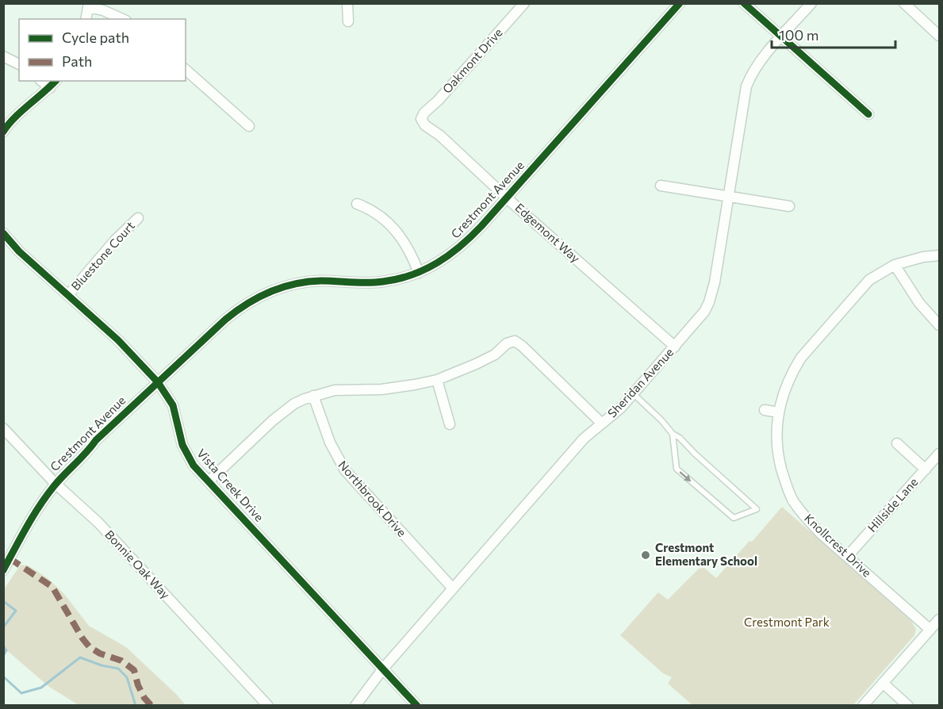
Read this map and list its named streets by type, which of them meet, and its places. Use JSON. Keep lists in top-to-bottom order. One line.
{"streets":{"street":["Oakmont Drive","Crestmont Avenue","Edgemont Way","Bluestone Court","Sheridan Avenue","Vista Creek Drive","Northbrook Drive","Hillside Lane","Knollcrest Drive","Bonnie Oak Way"]},"crossings":[["Oakmont Drive","Edgemont Way"],["Crestmont Avenue","Edgemont Way"],["Crestmont Avenue","Vista Creek Drive"],["Crestmont Avenue","Bonnie Oak Way"],["Edgemont Way","Sheridan Avenue"],["Bluestone Court","Vista Creek Drive"],["Sheridan Avenue","Vista Creek Drive"],["Sheridan Avenue","Northbrook Drive"],["Hillside Lane","Knollcrest Drive"]],"parks":["Crestmont Park"],"places":["Crestmont Elementary School"],"legend":["Cycle path","Path"],"scale_bar":"100 m"}
